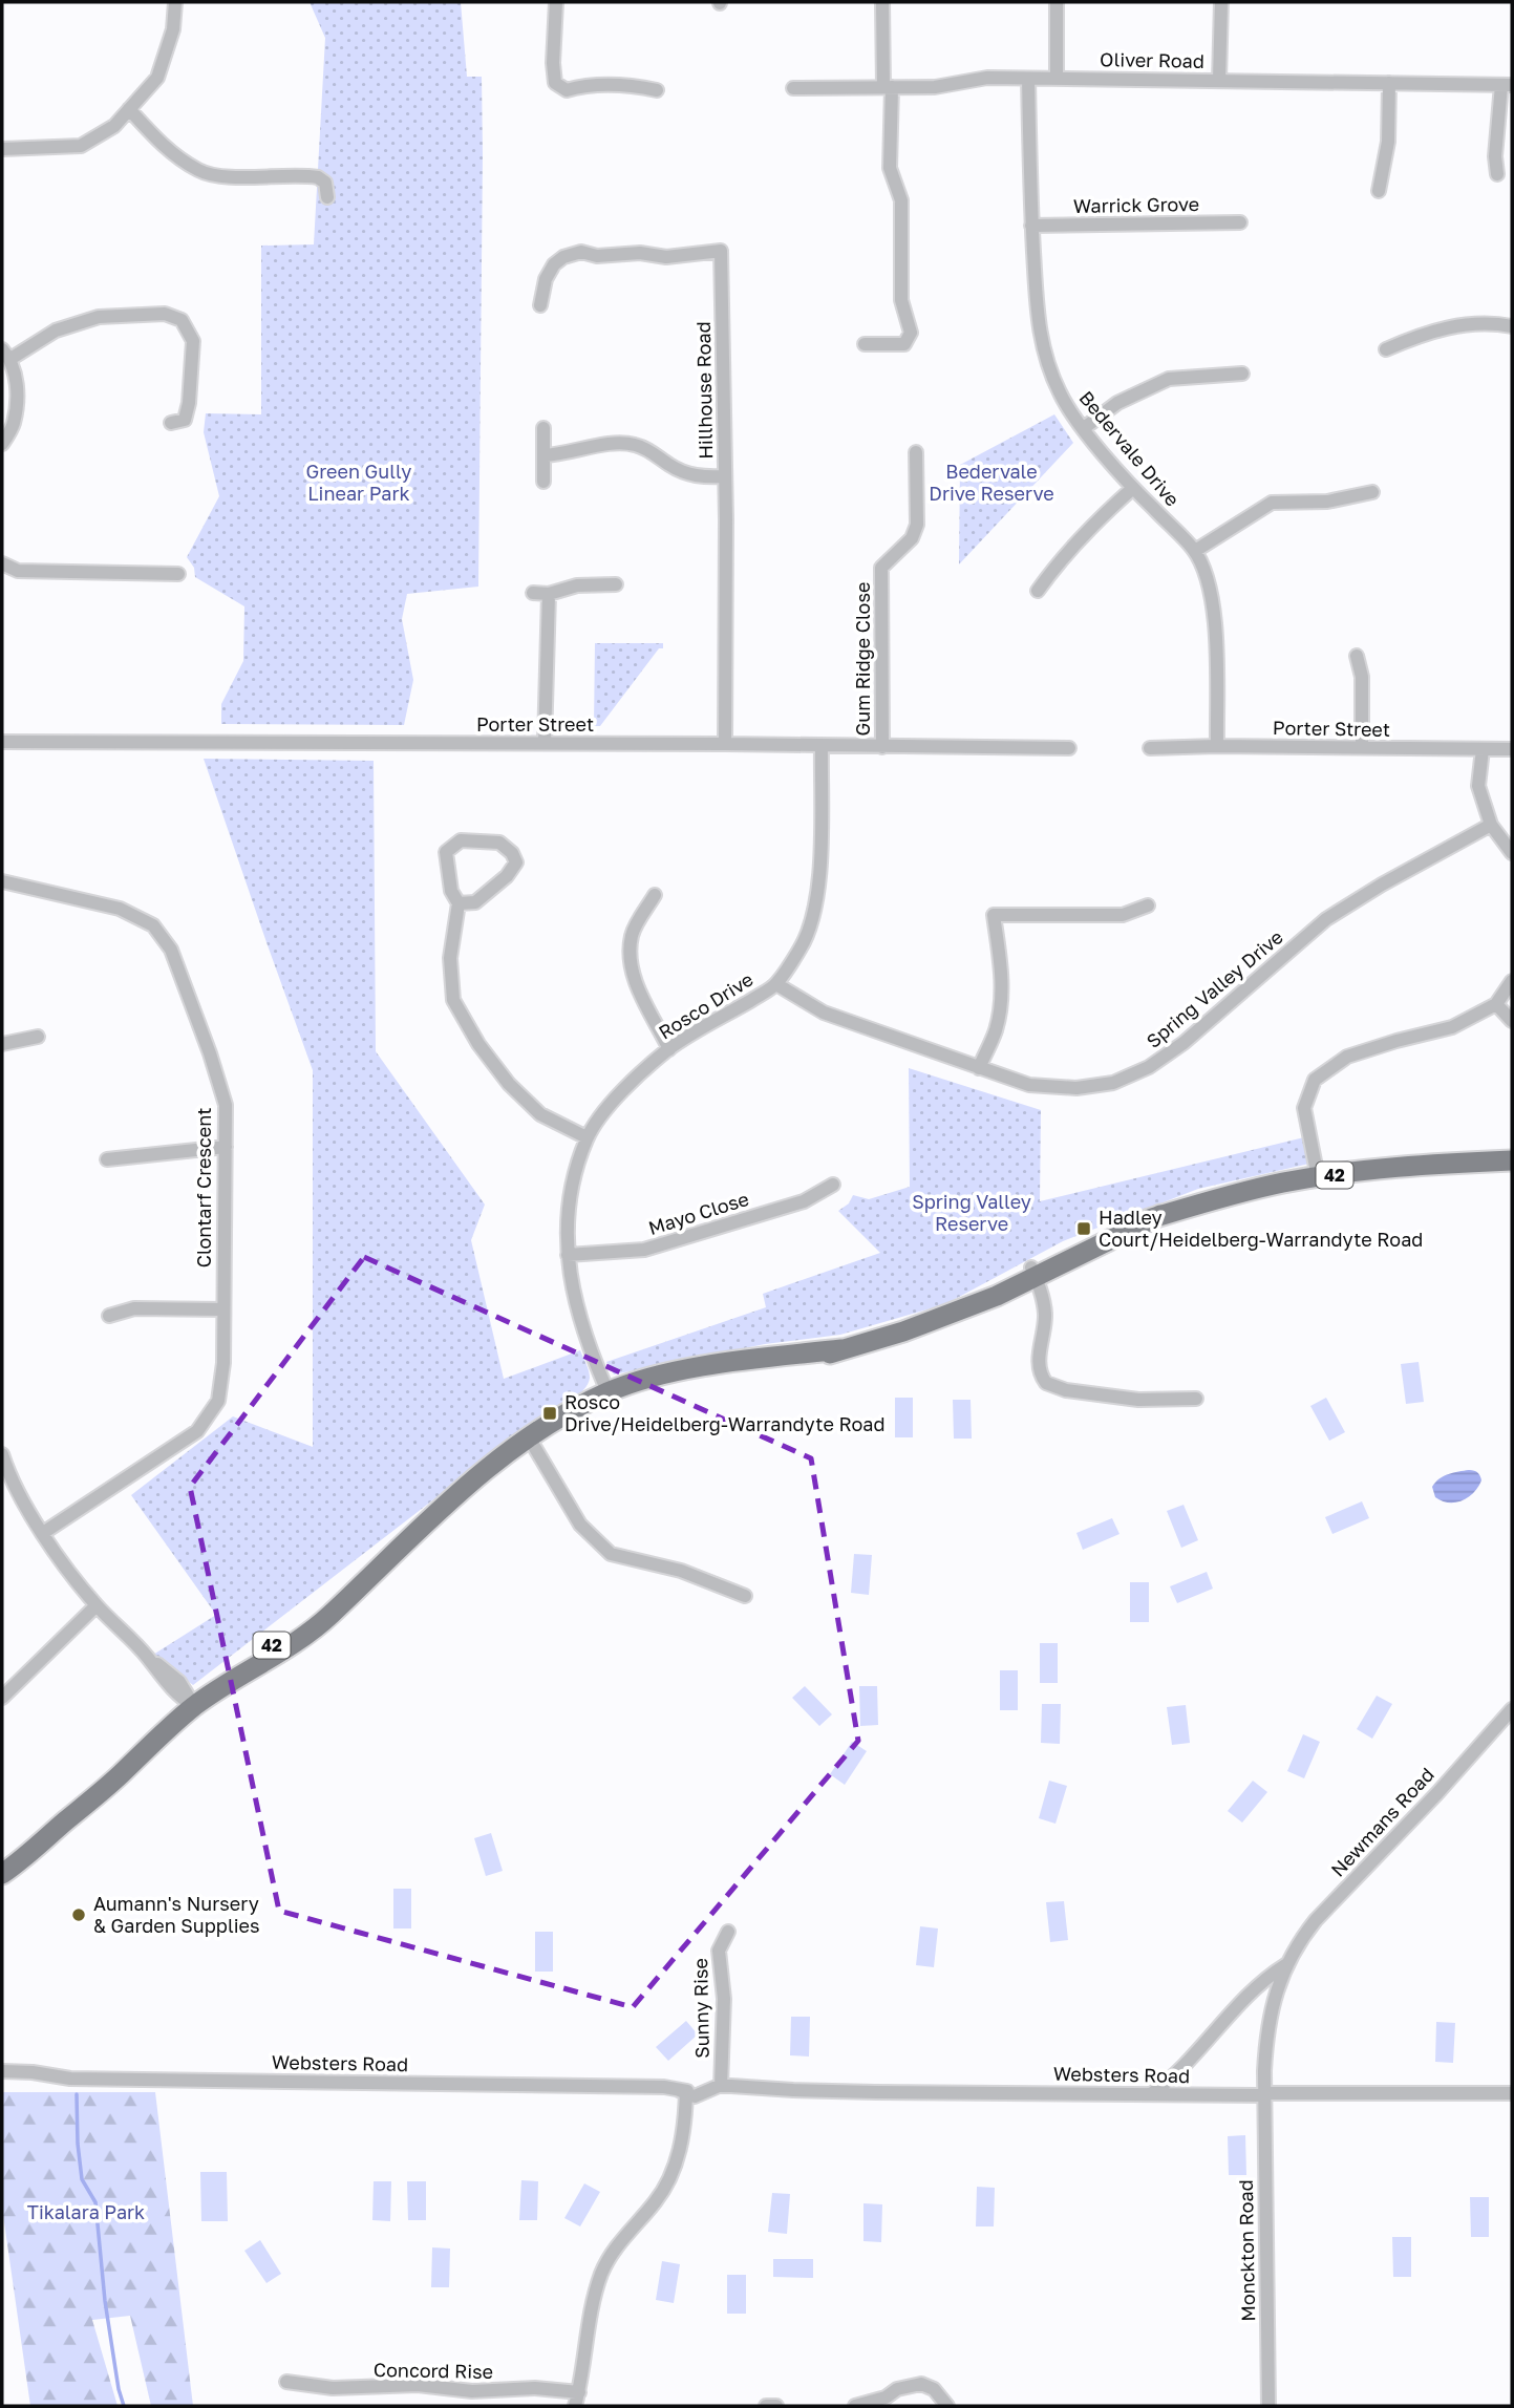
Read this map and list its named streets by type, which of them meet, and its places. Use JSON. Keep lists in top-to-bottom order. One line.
{"streets":{"main road":["42"],"street":["Oliver Road","Warrick Grove","Hillhouse Road","Bedervale Drive","Gum Ridge Close","Porter Street","Spring Valley Drive","Rosco Drive","Clontarf Crescent","Mayo Close","Newmans Road","Sunny Rise","Websters Road","Monckton Road","Concord Rise"]},"crossings":[["Oliver Road","Bedervale Drive"],["Warrick Grove","Bedervale Drive"],["Hillhouse Road","Porter Street"],["Bedervale Drive","Porter Street"],["Gum Ridge Close","Porter Street"],["Porter Street","Rosco Drive"],["Spring Valley Drive","Rosco Drive"],["Rosco Drive","42"],["Rosco Drive","Mayo Close"],["Newmans Road","Websters Road"],["Newmans Road","Monckton Road"],["Sunny Rise","Websters Road"],["Websters Road","Monckton Road"]],"parks":["Green Gully Linear Park","Bedervale Drive Reserve","Spring Valley Reserve","Tikalara Park"],"places":{"transit":["Hadley Court/Heidelberg-Warrandyte Road","Rosco Drive/Heidelberg-Warrandyte Road"],"other":["Aumann's Nursery & Garden Supplies"]}}
